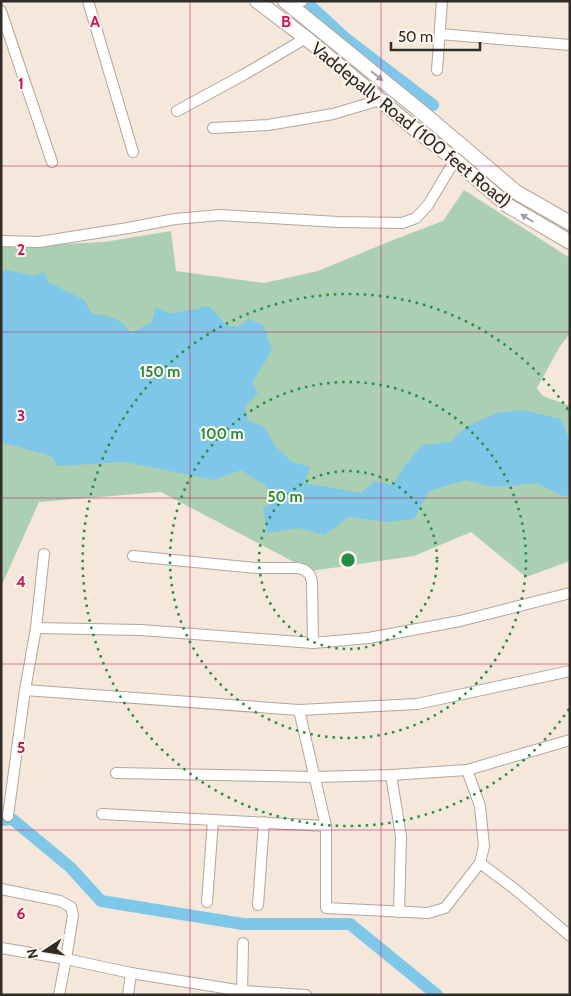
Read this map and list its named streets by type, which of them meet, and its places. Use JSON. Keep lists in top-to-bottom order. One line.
{"streets":{"main road":["Vaddepally Road (100 feet Road)"]},"scale_bar":"50 m","north":"left","grid":{"columns":["A","B"],"rows":["1","2","3","4","5","6"]},"rings":["150 m","100 m","50 m"]}
